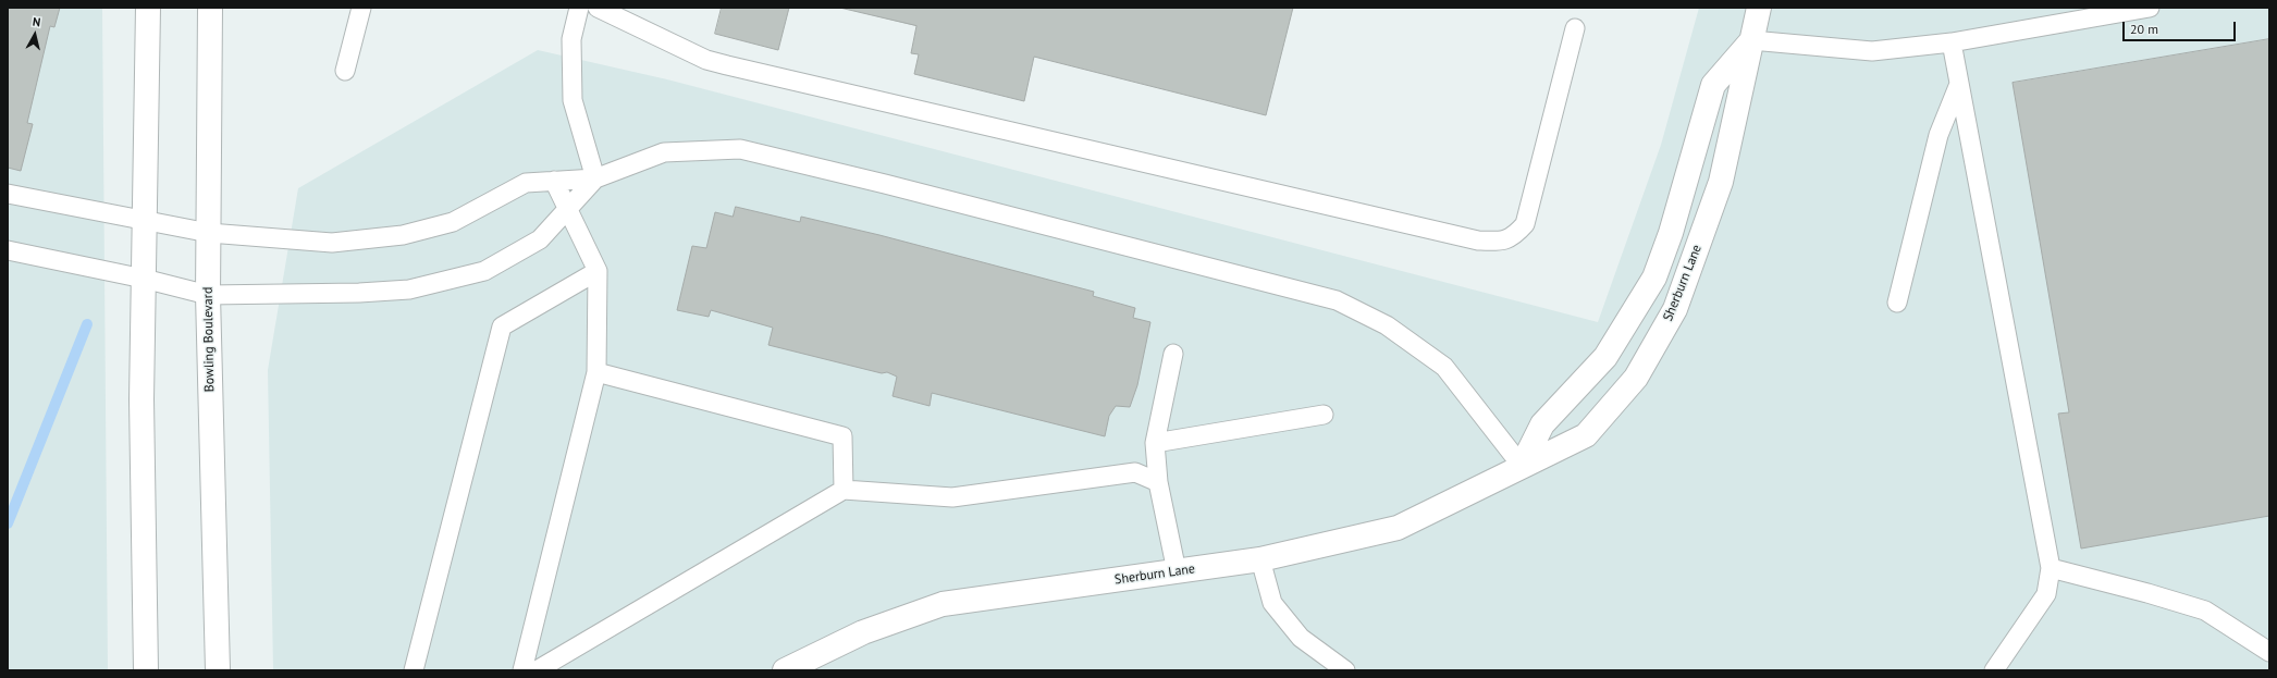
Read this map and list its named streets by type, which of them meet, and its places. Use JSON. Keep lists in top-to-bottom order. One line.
{"streets":{"street":["Sherburn Lane","Bowling Boulevard"]},"scale_bar":"20 m","north":"top"}
